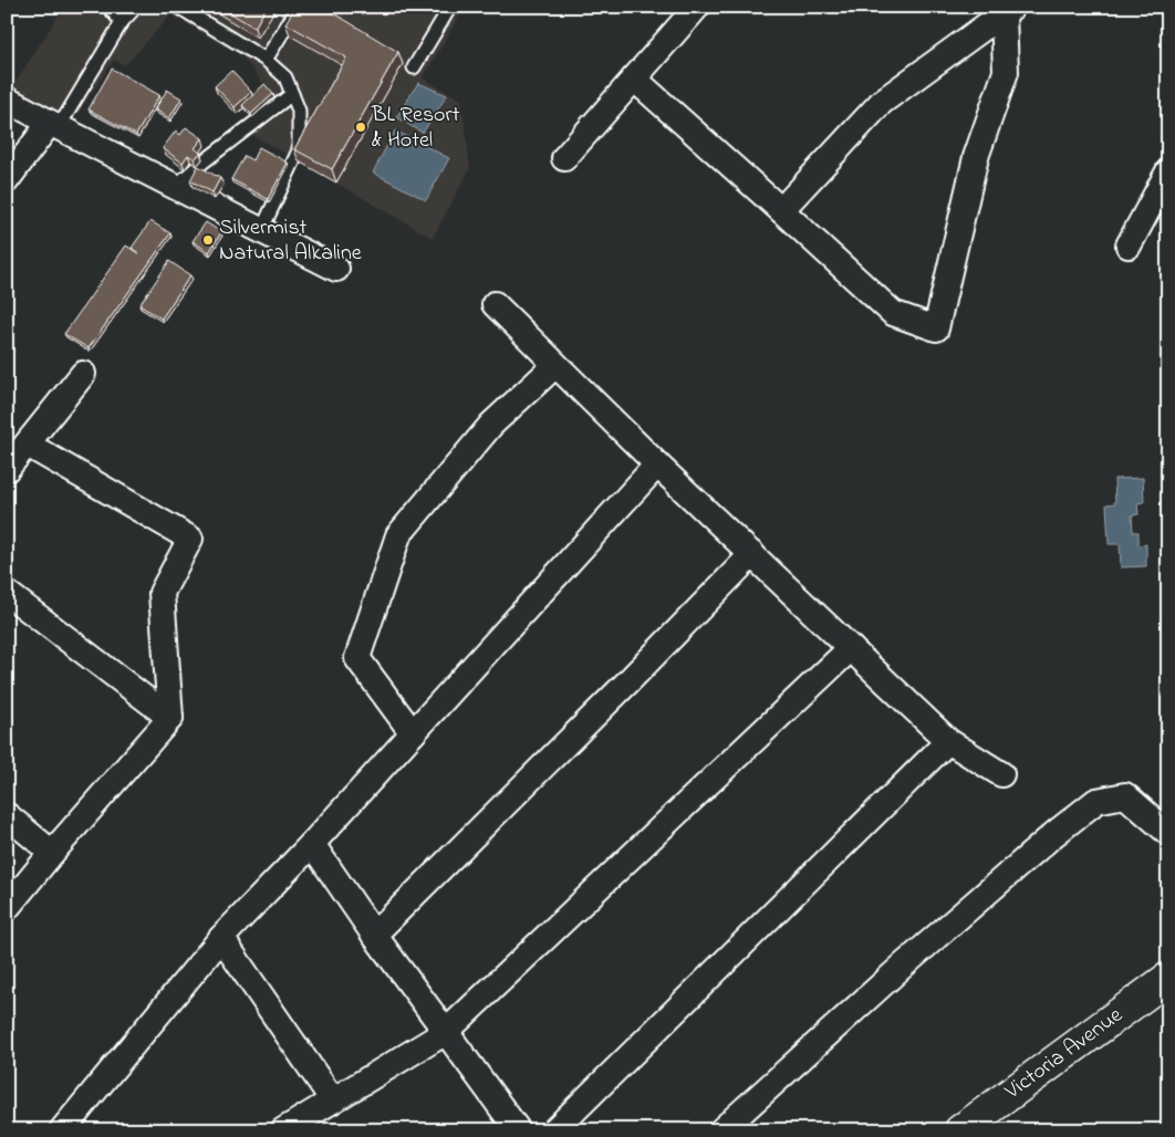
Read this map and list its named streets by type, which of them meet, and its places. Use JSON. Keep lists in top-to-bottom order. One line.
{"streets":{"street":["Victoria Avenue"]},"places":["BL Resort & Hotel","Silvermist Natural Alkaline"]}
